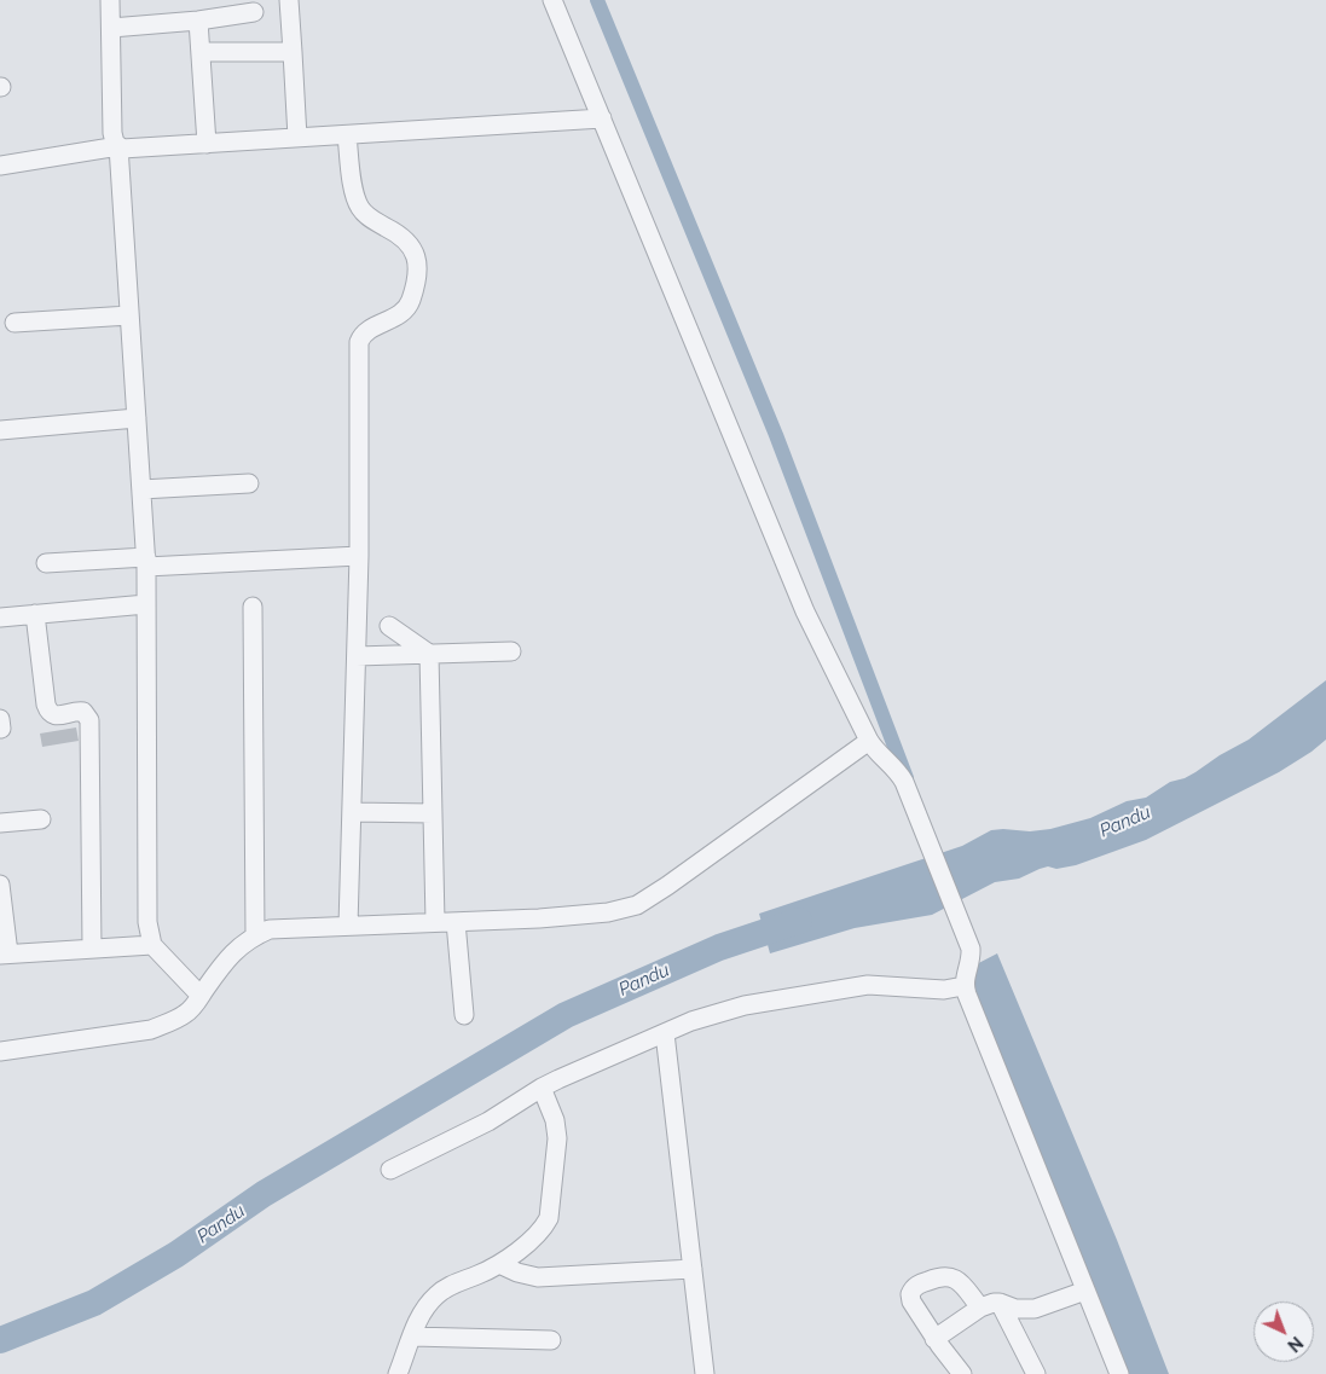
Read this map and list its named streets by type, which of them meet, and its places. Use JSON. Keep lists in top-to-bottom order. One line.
{"water":["Pandu"],"north":"bottom right"}
